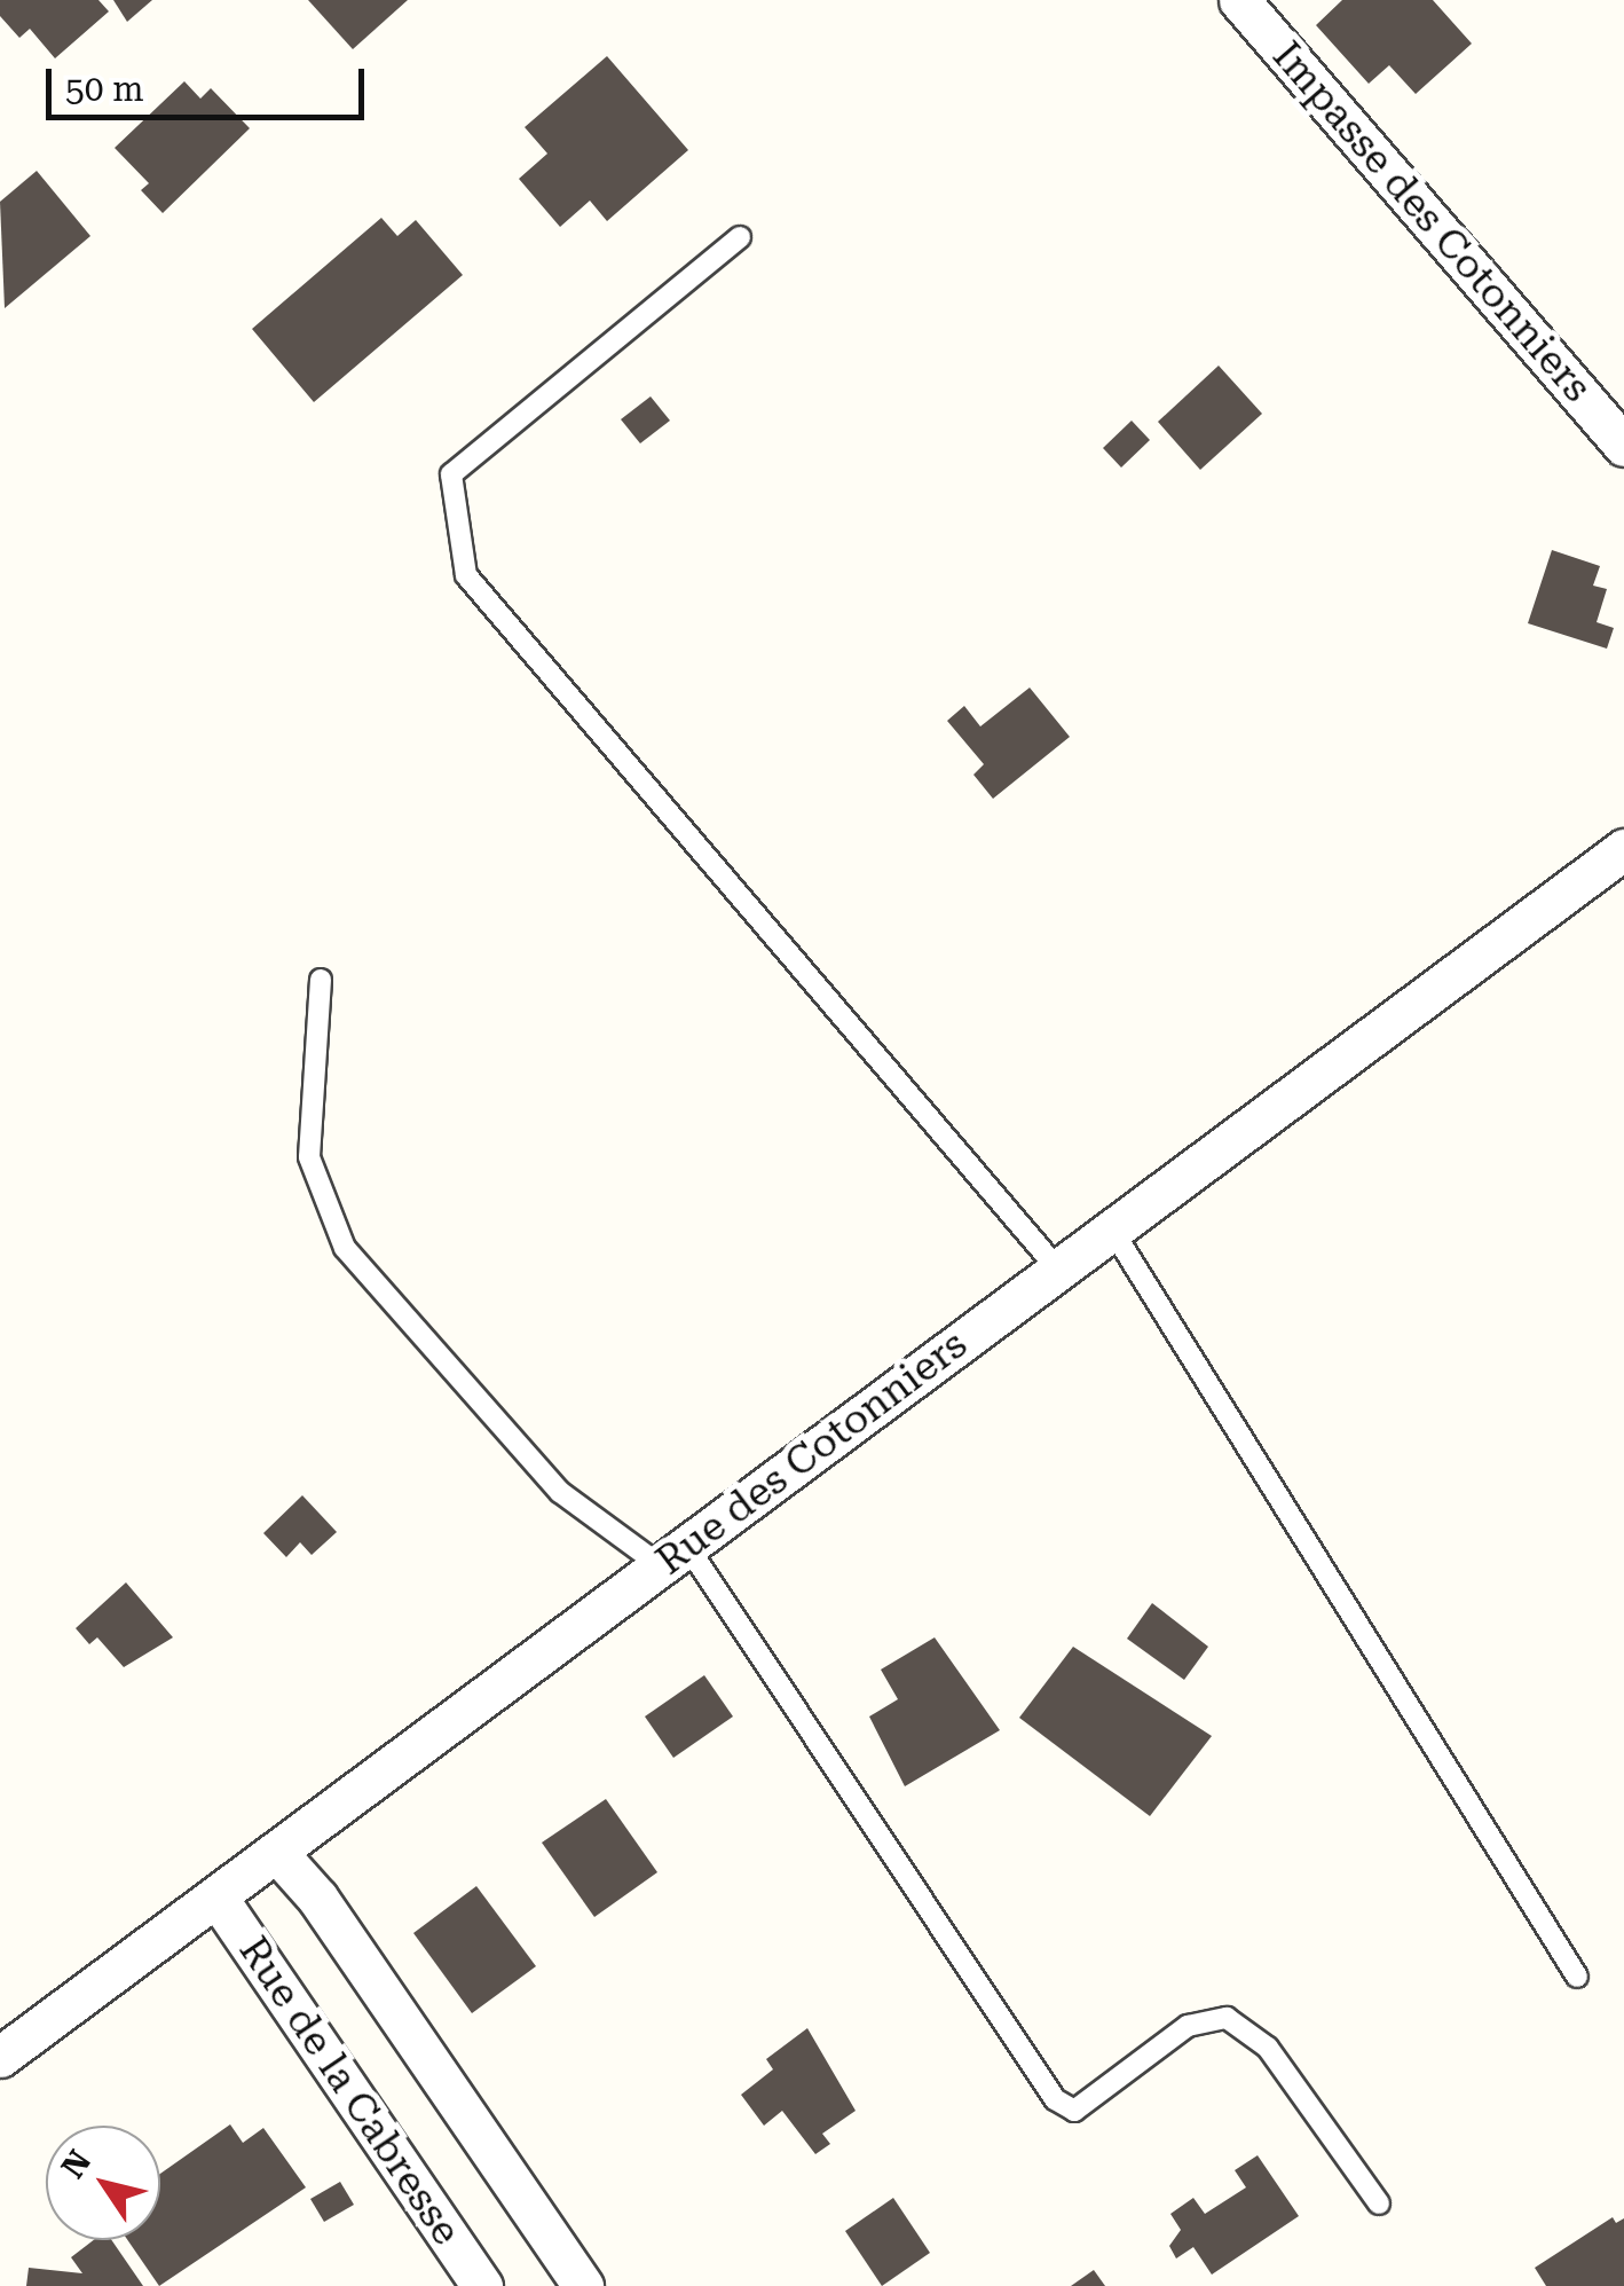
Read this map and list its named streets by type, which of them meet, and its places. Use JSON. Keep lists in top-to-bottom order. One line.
{"streets":{"street":["Impasse des Cotonniers","Rue des Cotonniers","Rue de la Cabresse"]},"crossings":[["Rue des Cotonniers","Rue de la Cabresse"]],"scale_bar":"50 m","north":"top left"}
